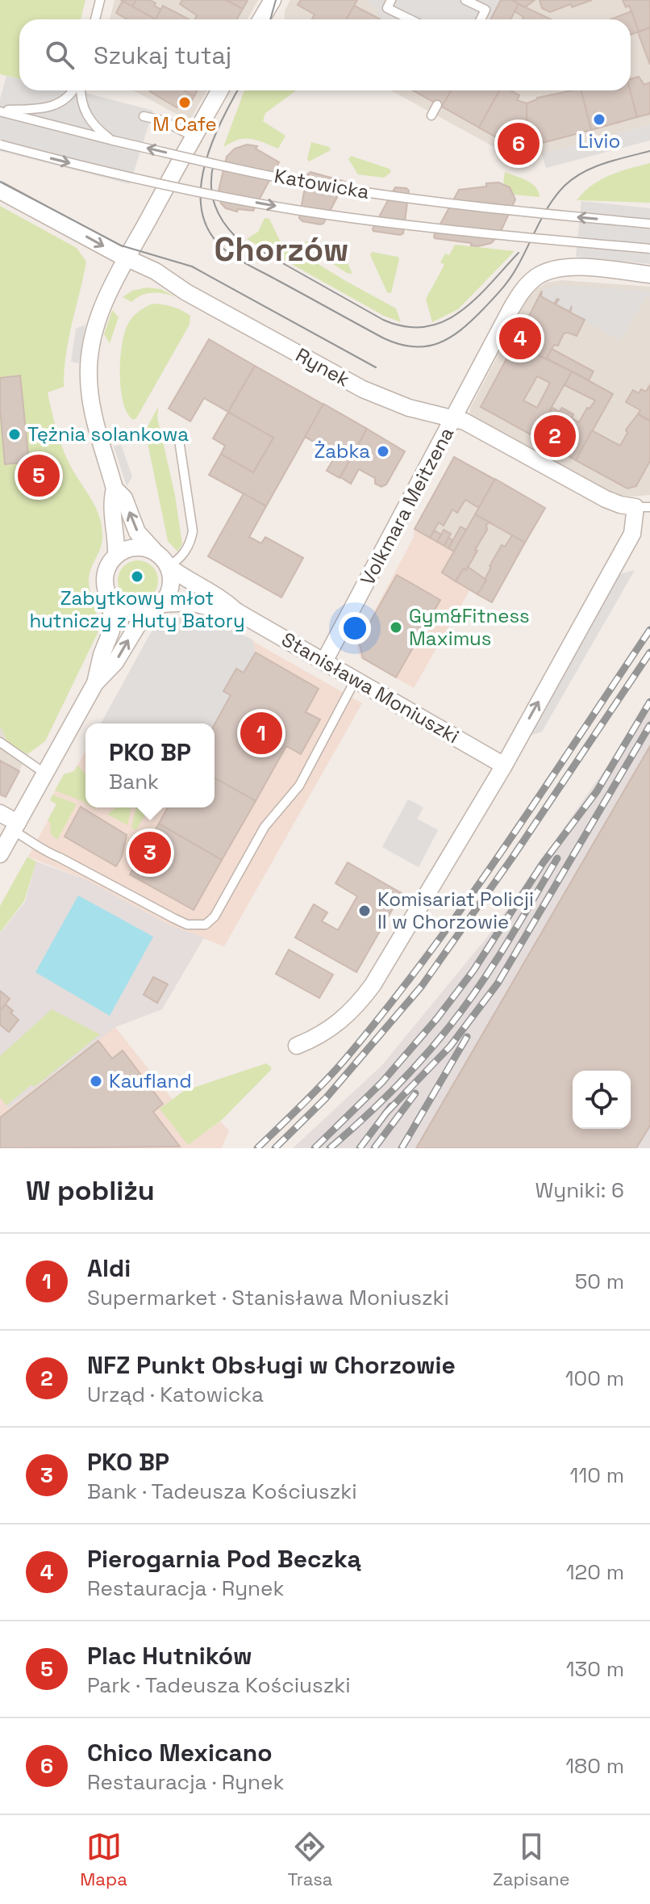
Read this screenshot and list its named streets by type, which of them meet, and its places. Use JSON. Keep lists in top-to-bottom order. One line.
{"streets":{"street":["Rynek","Volkmara Meitzena","Stanisława Moniuszki"],"lane":["Katowicka"]},"crossings":[["Rynek","Volkmara Meitzena"],["Volkmara Meitzena","Stanisława Moniuszki"]],"districts":["Chorzów"],"places":["M Cafe","Livio","Tężnia solankowa","Żabka","Zabytkowy młot hutniczy z Huty Batory","Gym&Fitness Maximus","Komisariat Policji II w Chorzowie","Kaufland"],"page":{"search":"Szukaj tutaj","pins":["6","4","2","5","1","3"],"popup":["PKO BP","Bank"],"heading":["W pobliżu","Wyniki: 6"],"list":[{"mark":"1","name":"Aldi","note":"Supermarket · Stanisława Moniuszki","value":"50 m"},{"mark":"2","name":"NFZ Punkt Obsługi w Chorzowie","note":"Urząd · Katowicka","value":"100 m"},{"mark":"3","name":"PKO BP","note":"Bank · Tadeusza Kościuszki","value":"110 m"},{"mark":"4","name":"Pierogarnia Pod Beczką","note":"Restauracja · Rynek","value":"120 m"},{"mark":"5","name":"Plac Hutników","note":"Park · Tadeusza Kościuszki","value":"130 m"},{"mark":"6","name":"Chico Mexicano","note":"Restauracja · Rynek","value":"180 m"}],"nav":["Mapa","Trasa","Zapisane"]}}
